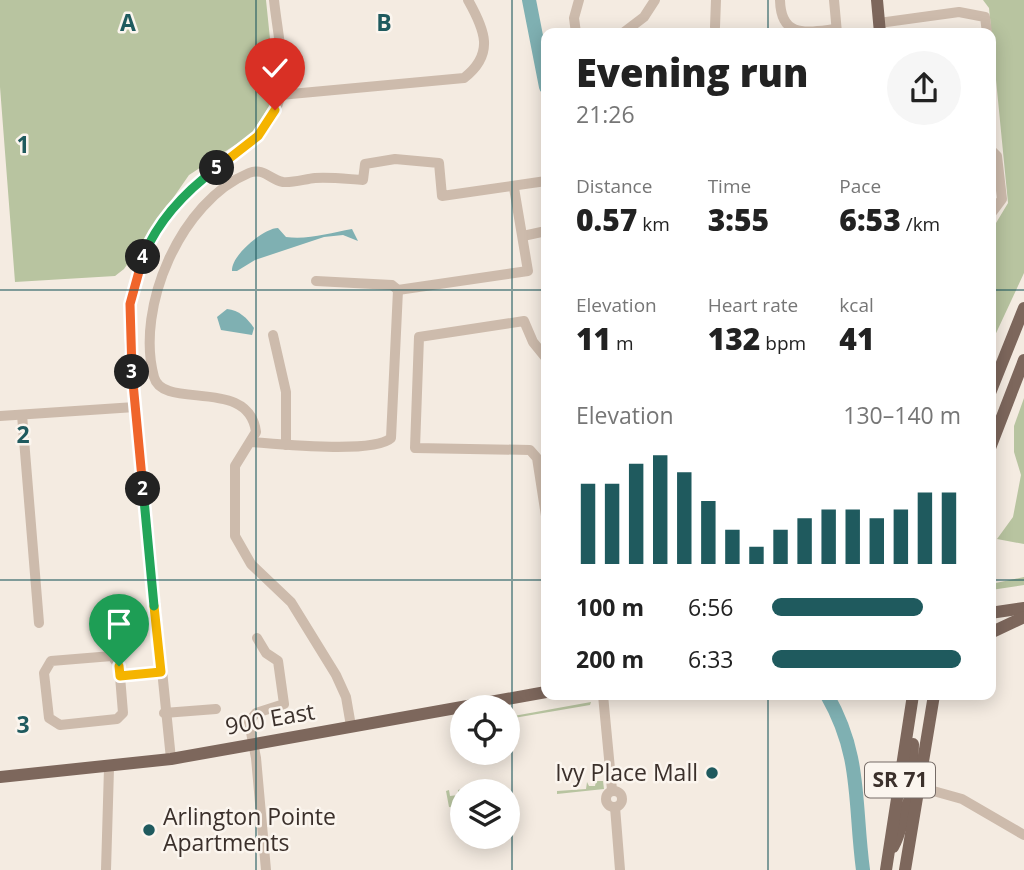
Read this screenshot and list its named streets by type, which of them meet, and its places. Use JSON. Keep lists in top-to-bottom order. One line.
{"streets":{"main road":["900 East","SR 71"]},"places":["Ivy Place Mall","Arlington Pointe Apartments"],"page":{"heading":["Evening run","21:26"],"stats":[["Distance","0.57 km"],["Time","3:55"],["Pace","6:53 /km"],["Elevation","11 m"],["Heart rate","132 bpm"],["kcal","41"]],"pins":["5","4","3","2"],"chart":["Elevation","130–140 m"],"list":[{"name":"100 m","note":"6:56"},{"name":"200 m","note":"6:33"}]},"grid":{"columns":["A","B"],"rows":["1","2","3"]}}
